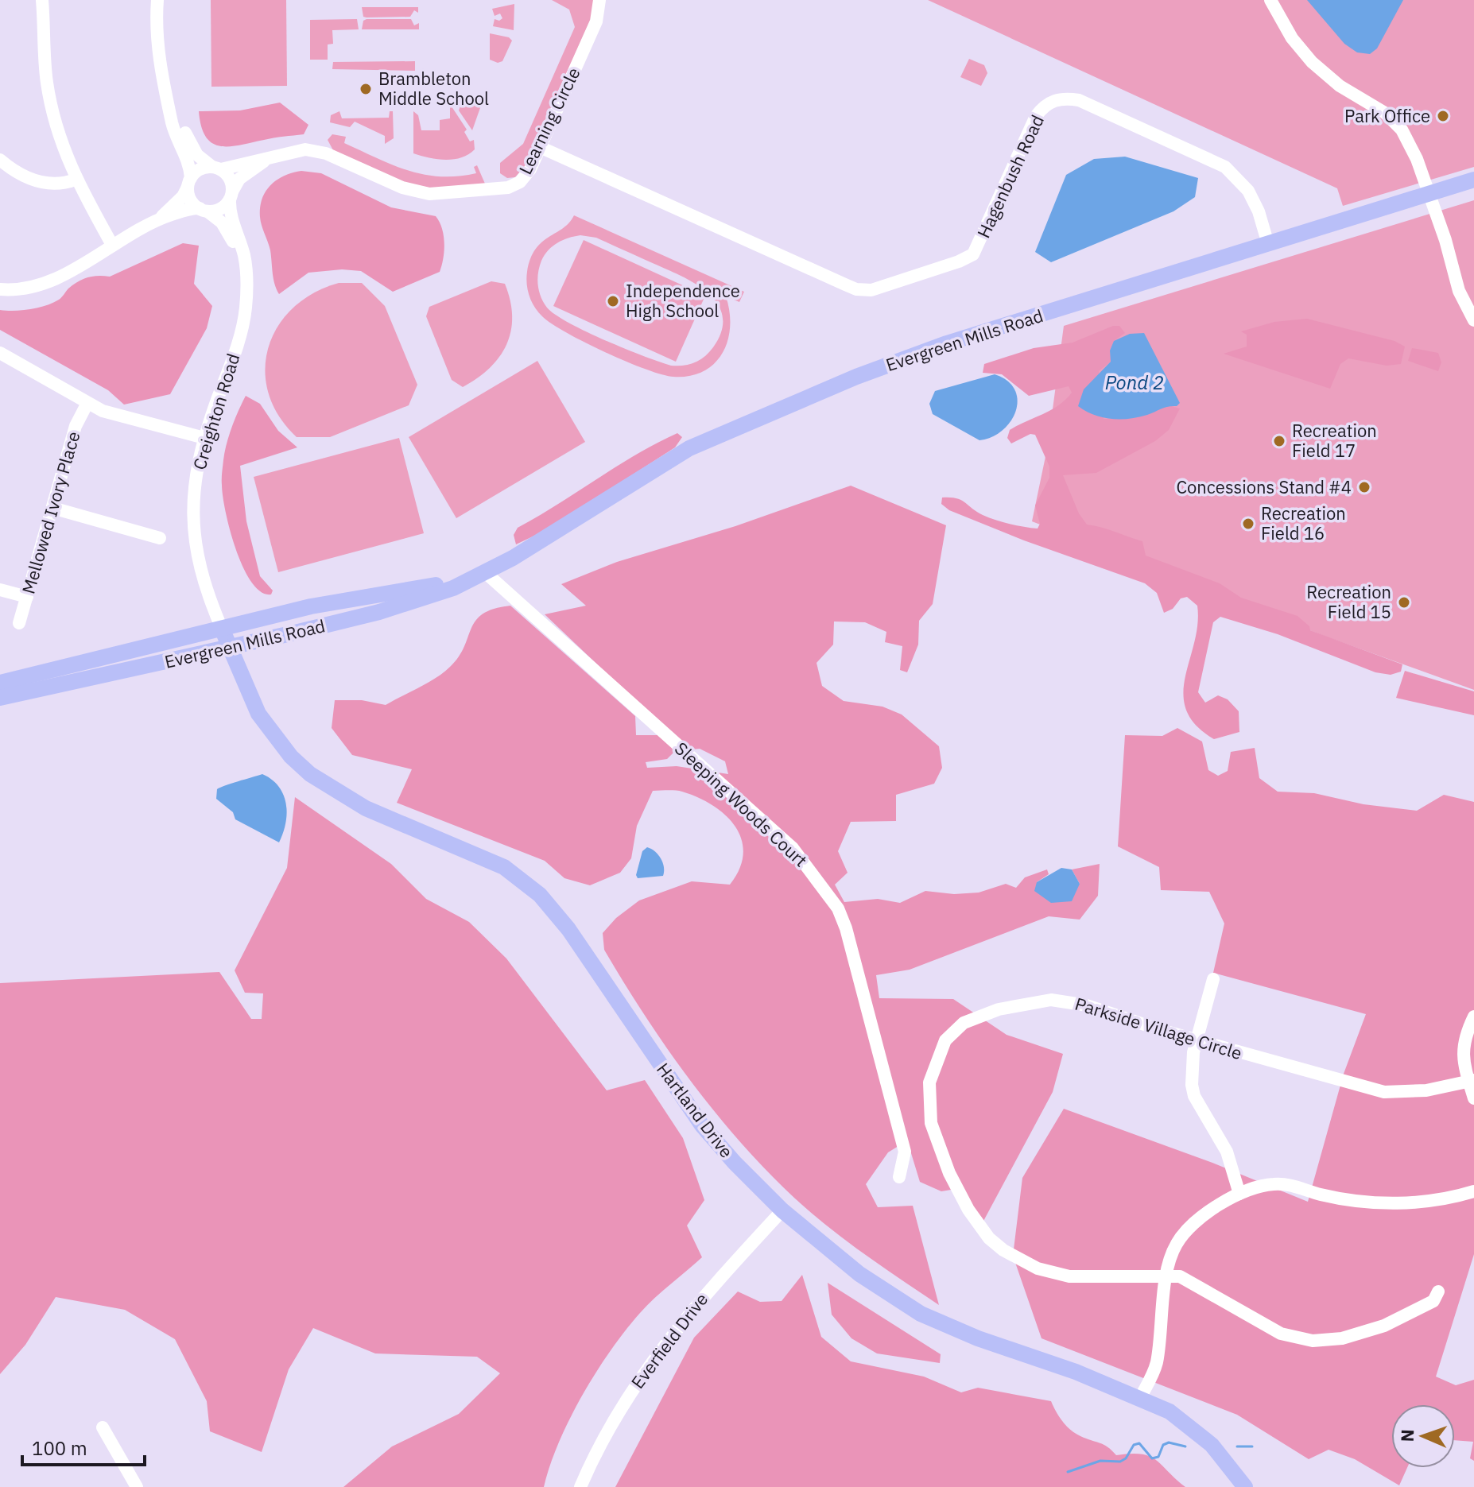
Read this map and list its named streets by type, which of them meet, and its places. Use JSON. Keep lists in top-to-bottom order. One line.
{"streets":{"main road":["Evergreen Mills Road","Hartland Drive"],"street":["Learning Circle","Hagenbush Road","Creighton Road","Mellowed Ivory Place","Sleeping Woods Court","Parkside Village Circle","Everfield Drive"]},"crossings":[["Learning Circle","Hagenbush Road"],["Learning Circle","Creighton Road"],["Hagenbush Road","Evergreen Mills Road"],["Evergreen Mills Road","Creighton Road"],["Evergreen Mills Road","Sleeping Woods Court"],["Evergreen Mills Road","Hartland Drive"],["Creighton Road","Hartland Drive"],["Hartland Drive","Everfield Drive"]],"water":["Pond 2"],"places":["Brambleton Middle School","Park Office","Independence High School","Recreation Field 17","Concessions Stand #4","Recreation Field 16","Recreation Field 15"],"scale_bar":"100 m","north":"left"}
